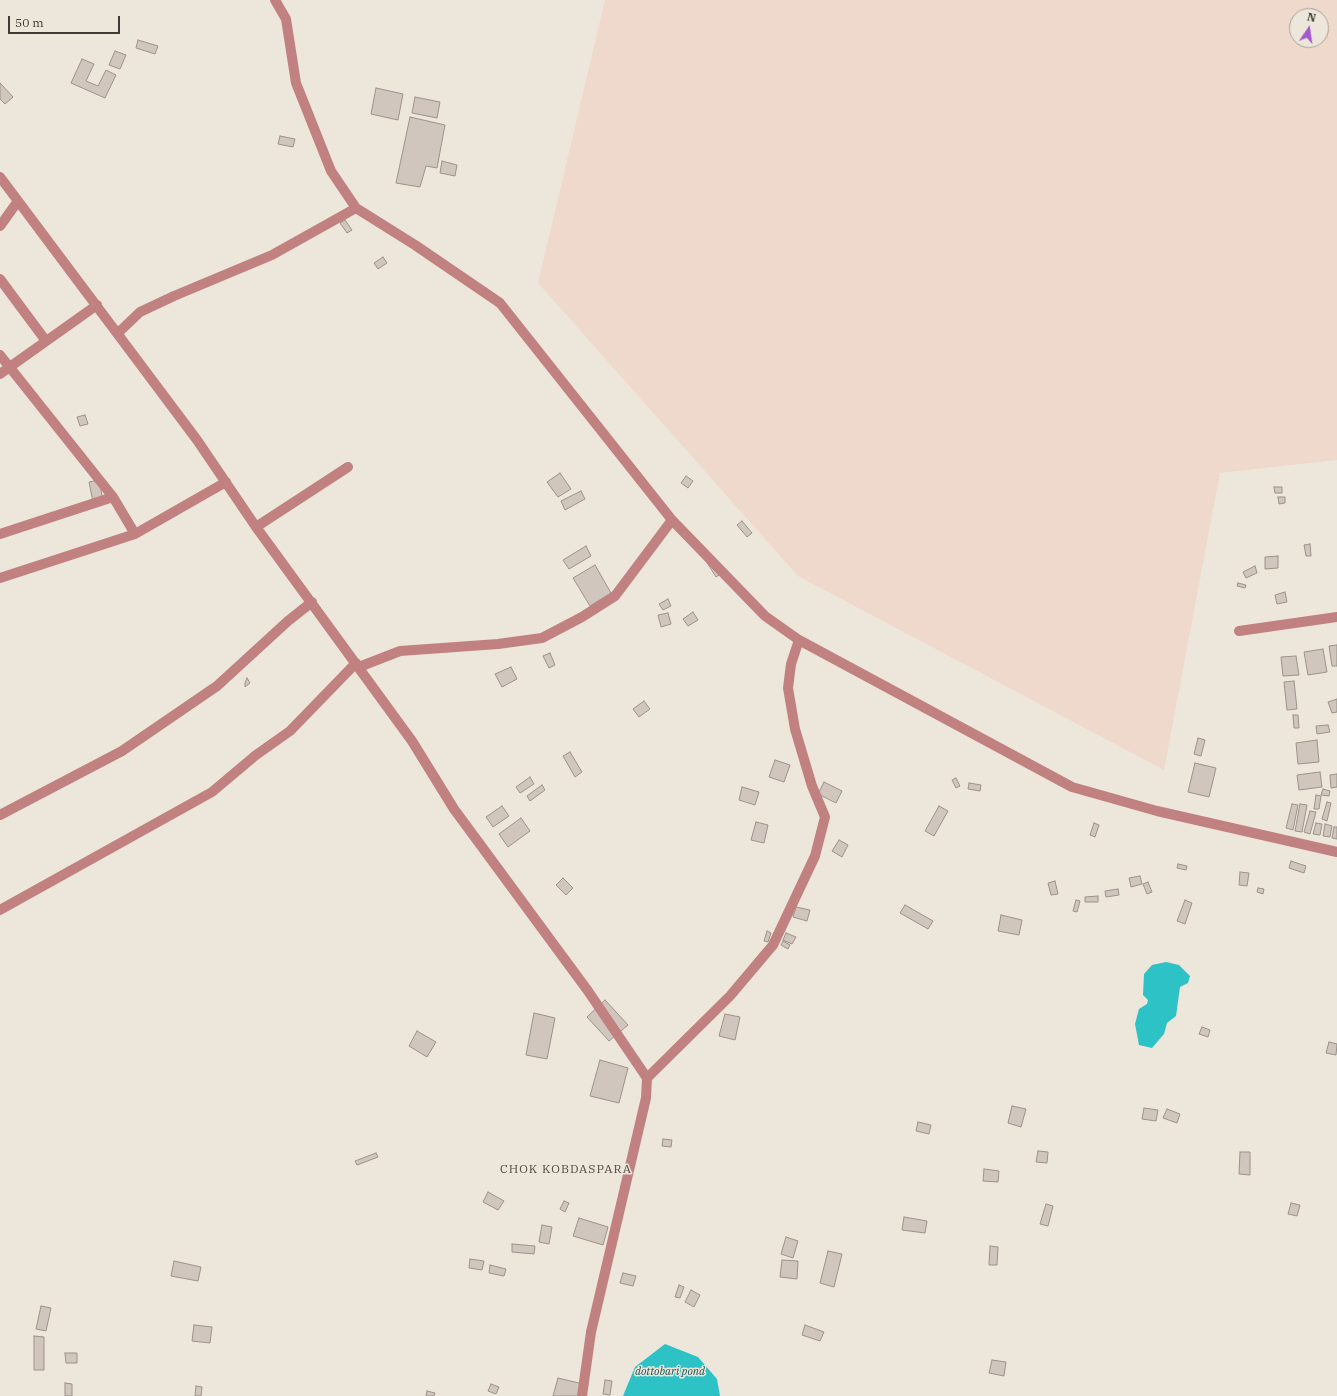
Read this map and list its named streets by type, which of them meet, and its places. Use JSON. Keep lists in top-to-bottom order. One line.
{"districts":["CHOK KOBDASPARA"],"water":["dottobari pond"],"scale_bar":"50 m","north":"top"}
